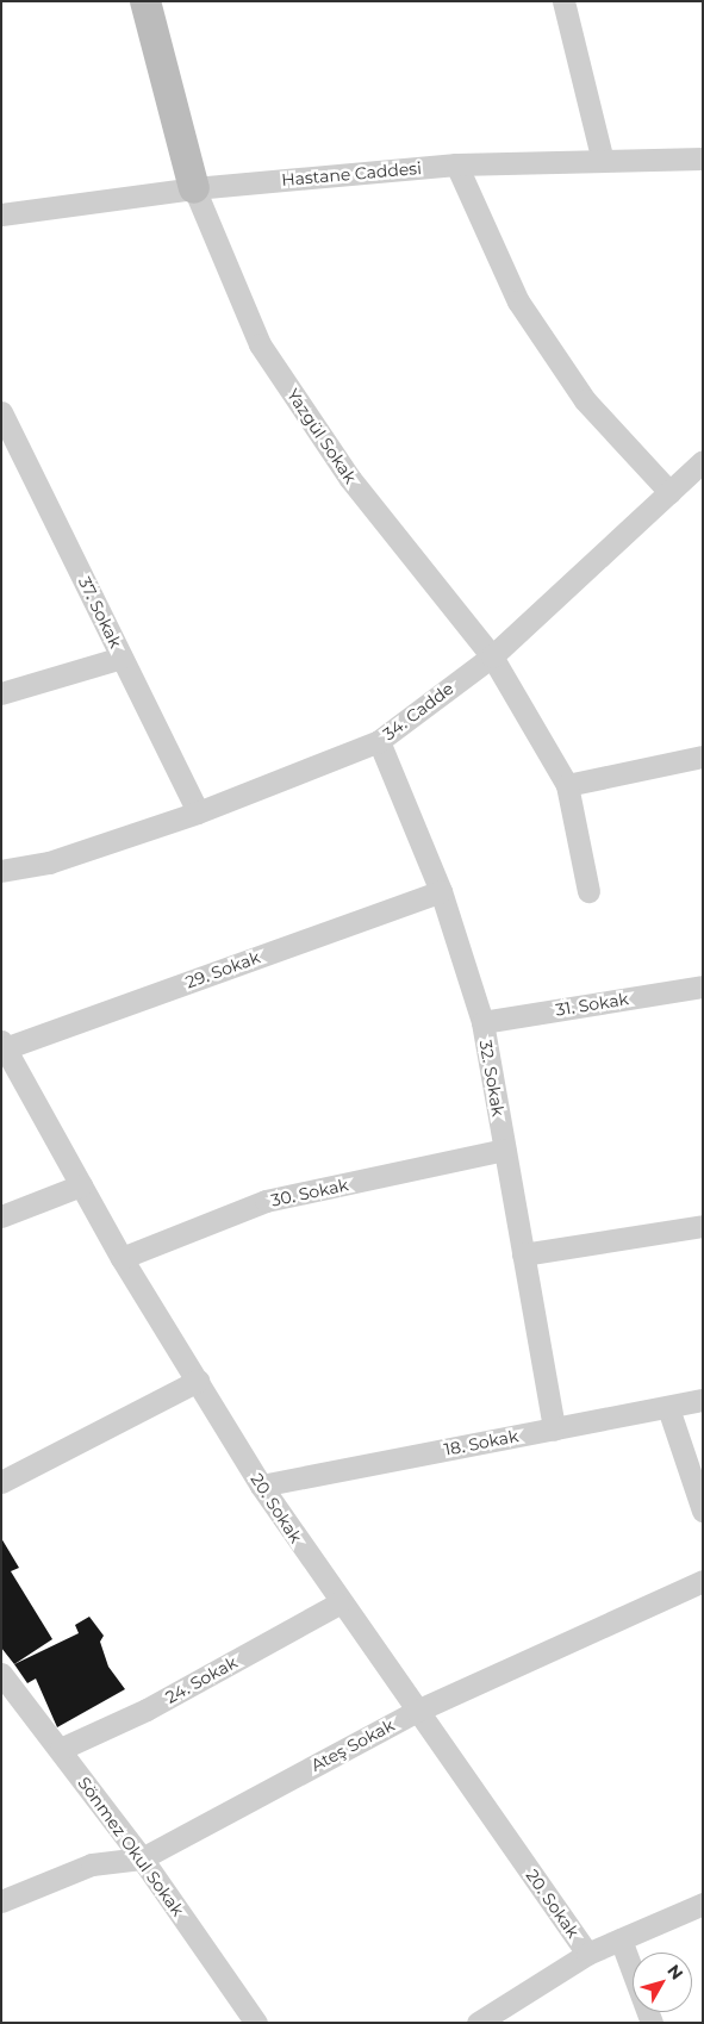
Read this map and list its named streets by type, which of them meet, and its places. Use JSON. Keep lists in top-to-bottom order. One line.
{"streets":{"street":["Hastane Caddesi","Yazgül Sokak","37. Sokak","34. Cadde","29. Sokak","31. Sokak","32. Sokak","30. Sokak","18. Sokak","20. Sokak","24. Sokak","Ateş Sokak","Sönmez Okul Sokak"]},"crossings":[["Hastane Caddesi","Yazgül Sokak"],["Yazgül Sokak","34. Cadde"],["37. Sokak","34. Cadde"],["34. Cadde","32. Sokak"],["29. Sokak","32. Sokak"],["29. Sokak","20. Sokak"],["31. Sokak","32. Sokak"],["32. Sokak","30. Sokak"],["32. Sokak","18. Sokak"],["30. Sokak","20. Sokak"],["18. Sokak","20. Sokak"],["20. Sokak","24. Sokak"],["20. Sokak","Ateş Sokak"],["24. Sokak","Sönmez Okul Sokak"],["Ateş Sokak","Sönmez Okul Sokak"]],"north":"top right"}
